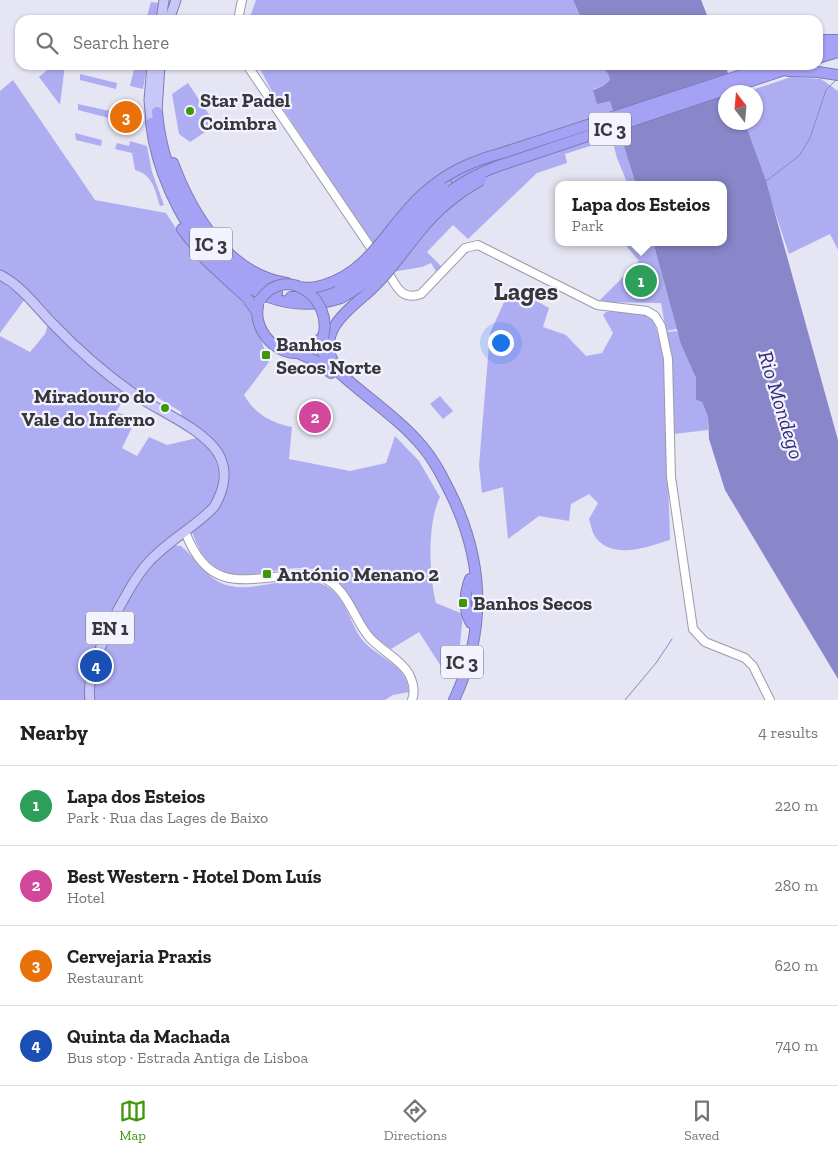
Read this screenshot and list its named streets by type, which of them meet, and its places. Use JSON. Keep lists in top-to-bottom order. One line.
{"streets":{"highway":["IC 3"],"main road":["EN 1"]},"districts":["Lages"],"water":["Rio Mondego"],"places":{"other":["Star Padel Coimbra","Miradouro do Vale do Inferno"],"transit":["Banhos Secos Norte","António Menano 2","Banhos Secos"]},"north":"top","page":{"search":"Search here","pins":["3","1","2","4"],"popup":["Lapa dos Esteios","Park"],"heading":["Nearby","4 results"],"list":[{"mark":"1","name":"Lapa dos Esteios","note":"Park · Rua das Lages de Baixo","value":"220 m"},{"mark":"2","name":"Best Western - Hotel Dom Luís","note":"Hotel","value":"280 m"},{"mark":"3","name":"Cervejaria Praxis","note":"Restaurant","value":"620 m"},{"mark":"4","name":"Quinta da Machada","note":"Bus stop · Estrada Antiga de Lisboa","value":"740 m"}],"nav":["Map","Directions","Saved"]}}
